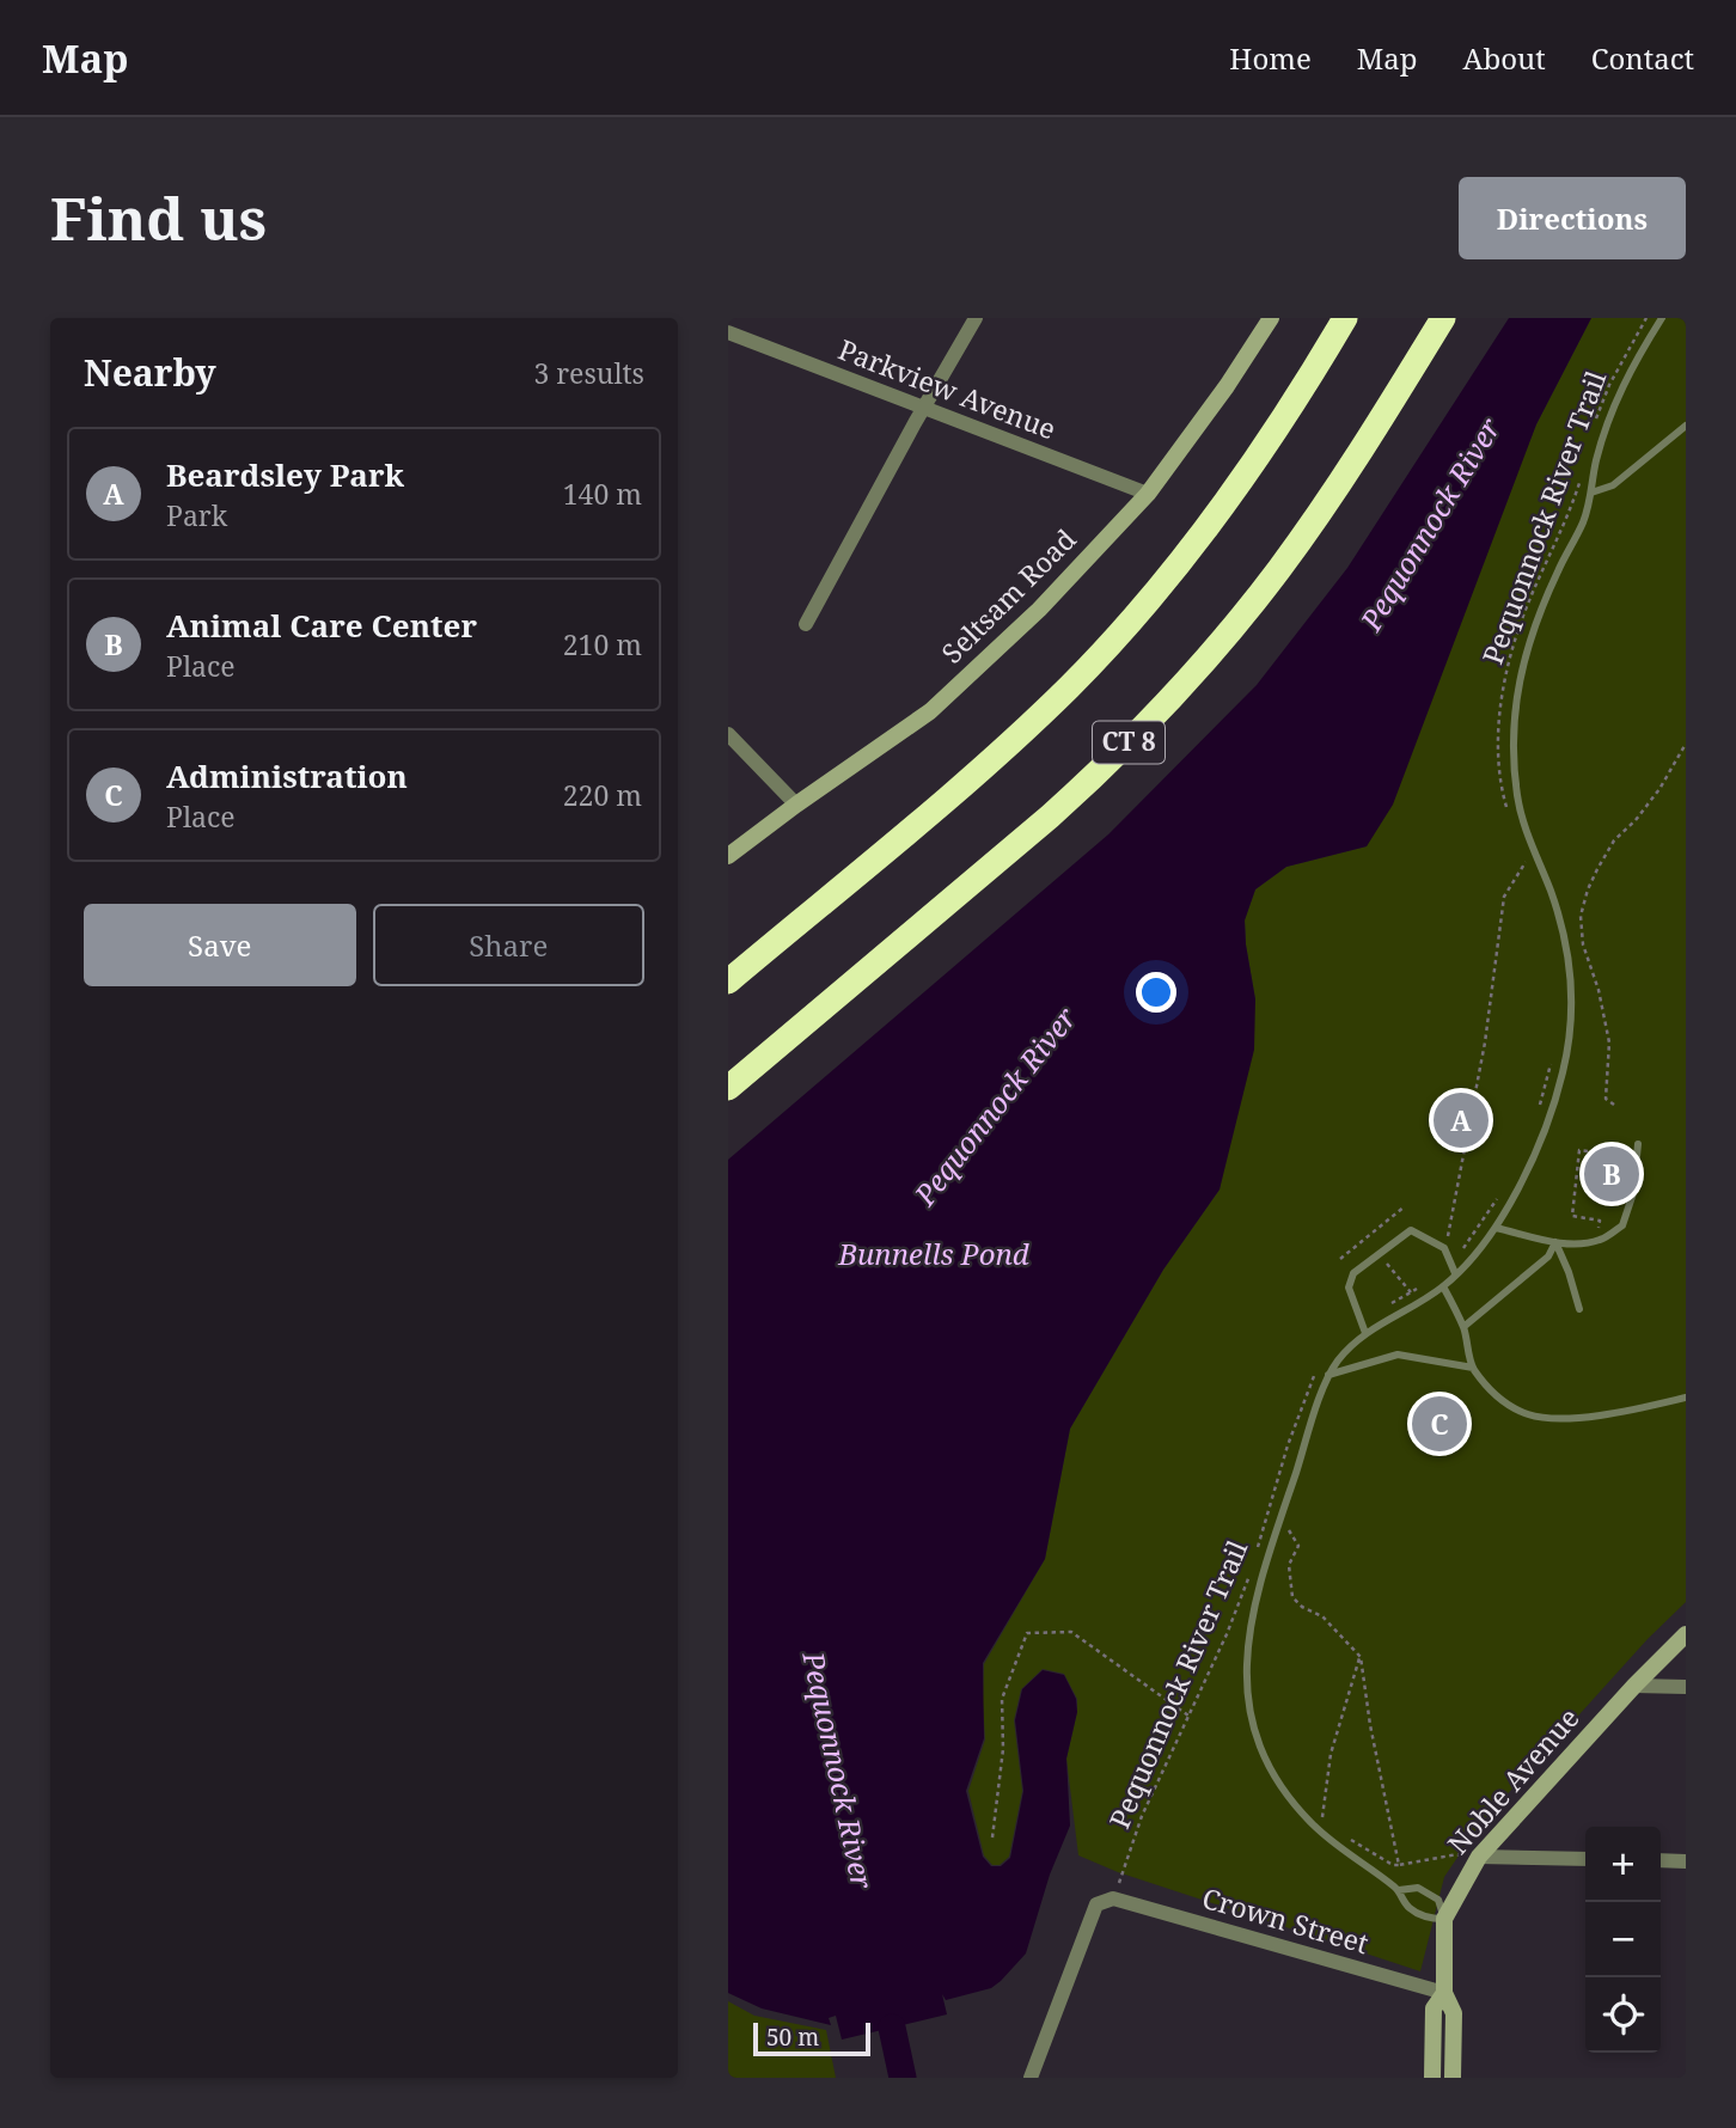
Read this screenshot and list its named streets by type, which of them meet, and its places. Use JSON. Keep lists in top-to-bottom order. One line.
{"streets":{"highway":["CT 8"],"main road":["Seltsam Road","Noble Avenue"],"street":["Parkview Avenue","Crown Street"],"path":["Pequonnock River Trail"]},"crossings":[["Parkview Avenue","Seltsam Road"],["Pequonnock River Trail","Crown Street"],["Noble Avenue","Crown Street"]],"water":["Pequonnock River","Bunnells Pond"],"scale_bar":"50 m","page":{"header":"Map","nav":["Home","Map","About","Contact"],"buttons":["Directions",["Save","Share"]],"title":"Find us","heading":["Nearby","3 results"],"list":[{"mark":"A","name":"Beardsley Park","note":"Park","value":"140 m"},{"mark":"B","name":"Animal Care Center","note":"Place","value":"210 m"},{"mark":"C","name":"Administration","note":"Place","value":"220 m"}],"pins":["A","B","C"],"map_buttons":["+","−"],"scale":"50 m"}}
